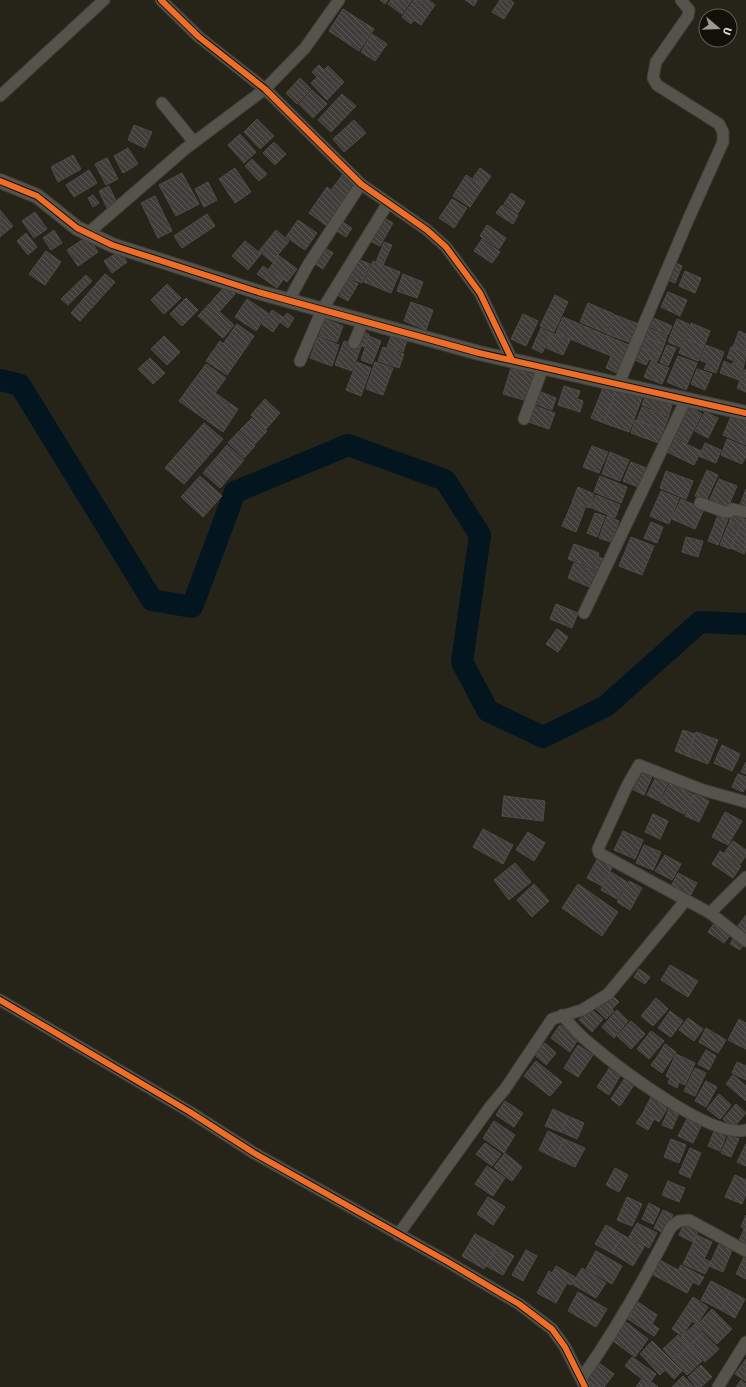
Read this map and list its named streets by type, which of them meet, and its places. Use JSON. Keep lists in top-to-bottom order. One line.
{"north":"right"}
